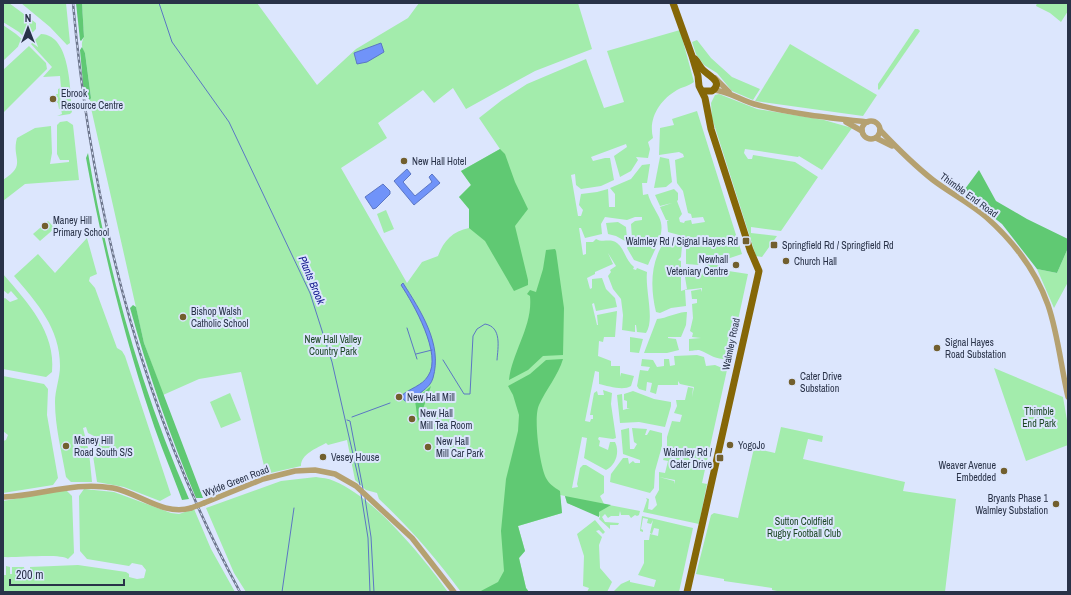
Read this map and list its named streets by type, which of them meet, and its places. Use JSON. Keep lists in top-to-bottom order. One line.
{"streets":{"main road":["Walmley Road"],"street":["Thimble End Road","Wylde Green Road"]},"water":["Plants Brook"],"parks":["New Hall Valley Country Park","Thimble End Park","Sutton Coldfield Rugby Football Club"],"places":{"other":["Ebrook Resource Centre","New Hall Hotel","Maney Hill Primary School","Church Hall","Newhall Veteniary Centre","Bishop Walsh Catholic School","Signal Hayes Road Substation","Cater Drive Substation","New Hall Mill","New Hall Mill Tea Room","YogoJo","Maney Hill Road South S/S","New Hall Mill Car Park","Vesey House","Weaver Avenue Embedded","Bryants Phase 1 Walmley Substation"],"transit":["Walmley Rd / Signal Hayes Rd","Springfield Rd / Springfield Rd","Walmley Rd / Cater Drive"]},"scale_bar":"200 m","north":"top"}
